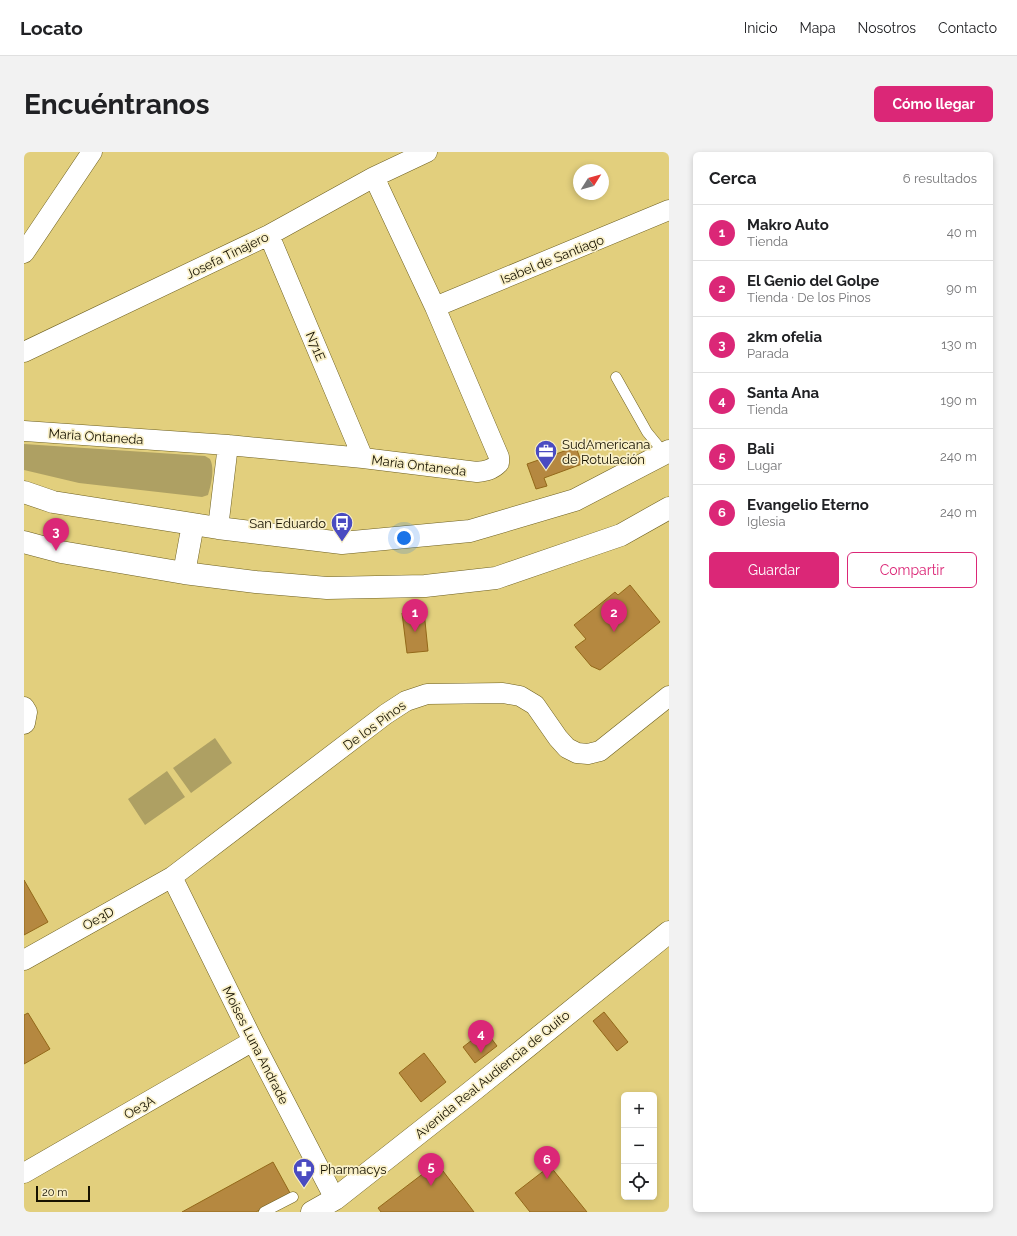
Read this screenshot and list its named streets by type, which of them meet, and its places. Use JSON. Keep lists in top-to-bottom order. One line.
{"streets":{"main road":["Avenida Real Audiencia de Quito"],"street":["Josefa Tinajero","Isabel de Santiago","N71E","Maria Ontaneda","De los Pinos","Oe3D","Moises Luna Andrade","Oe3A"]},"crossings":[["Josefa Tinajero","N71E"],["Josefa Tinajero","Maria Ontaneda"],["Isabel de Santiago","Maria Ontaneda"],["N71E","Maria Ontaneda"],["De los Pinos","Oe3D"],["De los Pinos","Moises Luna Andrade"],["Oe3D","Moises Luna Andrade"],["Moises Luna Andrade","Avenida Real Audiencia de Quito"],["Moises Luna Andrade","Oe3A"]],"places":{"office":["SudAmericana de Rotulación"],"bus stop":["San Eduardo"],"pharmacy":["Pharmacys"]},"scale_bar":"20 m","north":"top right","page":{"header":"Locato","nav":["Inicio","Mapa","Nosotros","Contacto"],"buttons":["Cómo llegar",["Guardar","Compartir"]],"title":"Encuéntranos","heading":["Cerca","6 resultados"],"list":[{"mark":"1","name":"Makro Auto","note":"Tienda","value":"40 m"},{"mark":"2","name":"El Genio del Golpe","note":"Tienda · De los Pinos","value":"90 m"},{"mark":"3","name":"2km ofelia","note":"Parada","value":"130 m"},{"mark":"4","name":"Santa Ana","note":"Tienda","value":"190 m"},{"mark":"5","name":"Bali","note":"Lugar","value":"240 m"},{"mark":"6","name":"Evangelio Eterno","note":"Iglesia","value":"240 m"}],"pins":["3","1","2","4","6","5"],"map_buttons":["+","−"],"scale":"20 m"}}
